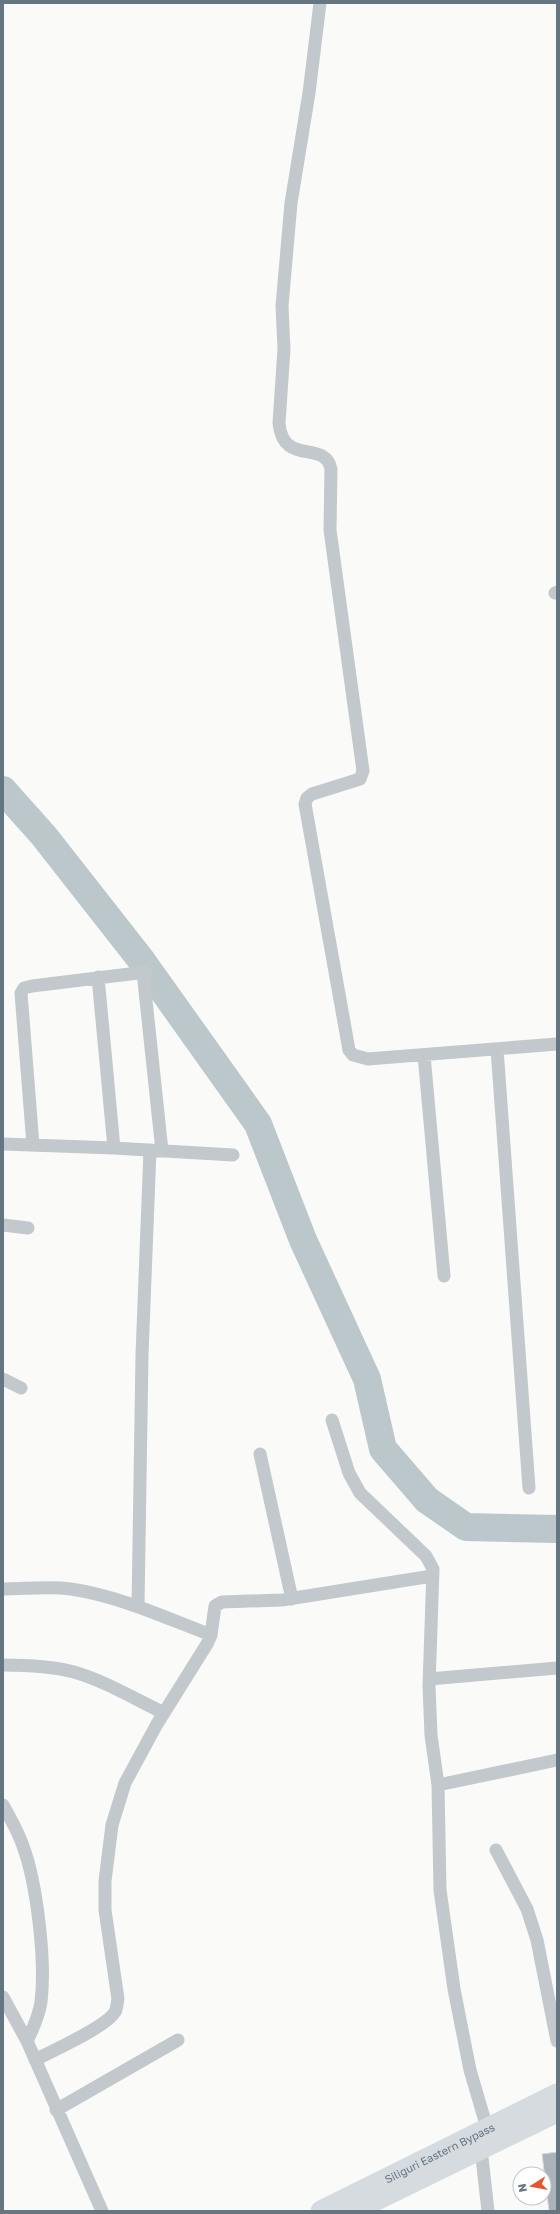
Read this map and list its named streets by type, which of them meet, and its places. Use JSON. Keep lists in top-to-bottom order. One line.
{"streets":{"main road":["Siliguri Eastern Bypass"]},"north":"left"}
